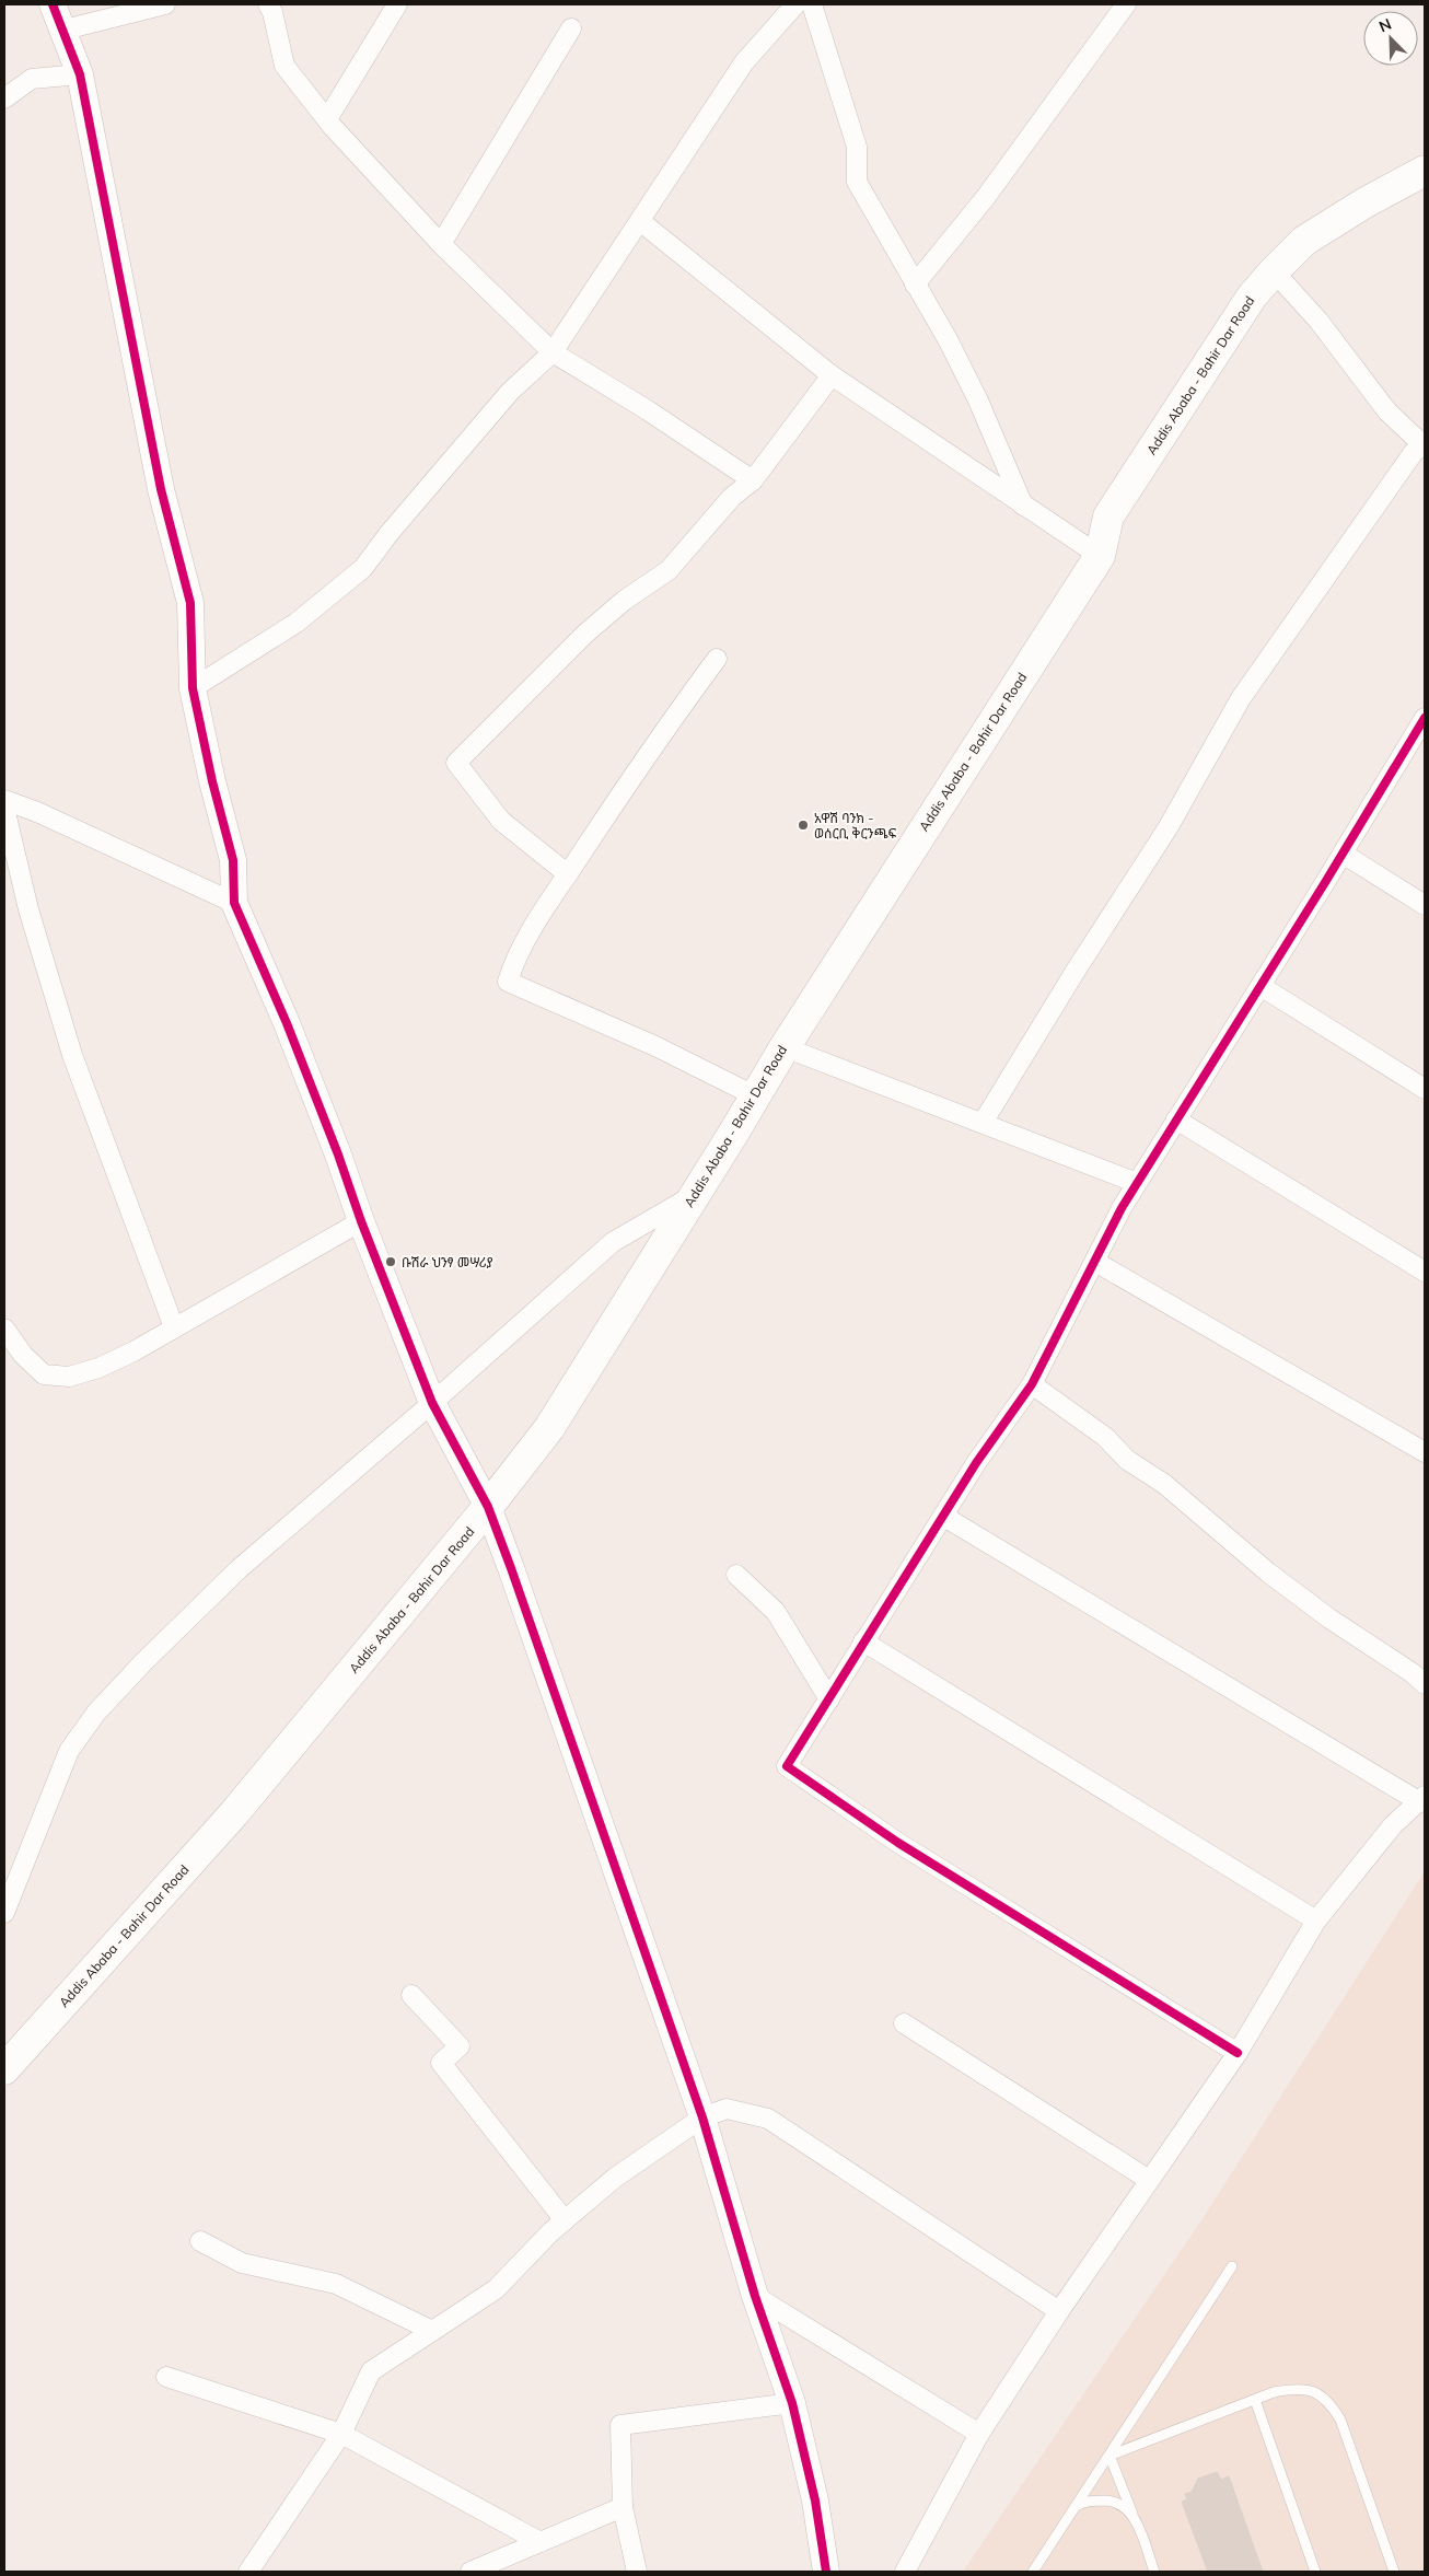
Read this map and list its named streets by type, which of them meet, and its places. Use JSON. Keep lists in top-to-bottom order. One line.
{"streets":{"highway":["Addis Ababa - Bahir Dar Road"]},"places":["አዋሽ ባንክ - ወሰርቢ ቅርንጫፍ","ቡሽራ ህንፃ መሣሪያ"],"north":"top left"}
